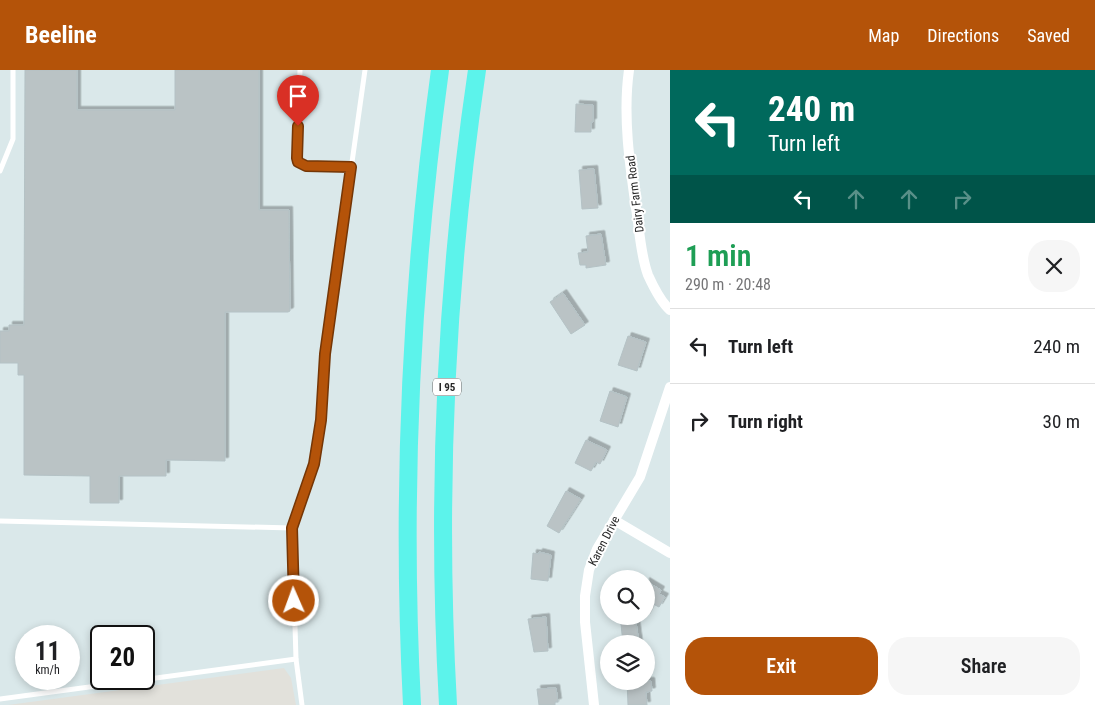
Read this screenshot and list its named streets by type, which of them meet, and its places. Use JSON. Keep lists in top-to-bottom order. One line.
{"streets":{"highway":["I 95"],"street":["Dairy Farm Road","Karen Drive"]},"page":{"header":"Beeline","nav":["Map","Directions","Saved"],"turn":["240 m","Turn left"],"heading":["1 min","290 m · 20:48"],"list":[{"name":"Turn left","value":"240 m"},{"name":"Turn right","value":"30 m"}],"speed":"11 km/h","limit":"20","buttons":["Exit","Share"]}}
